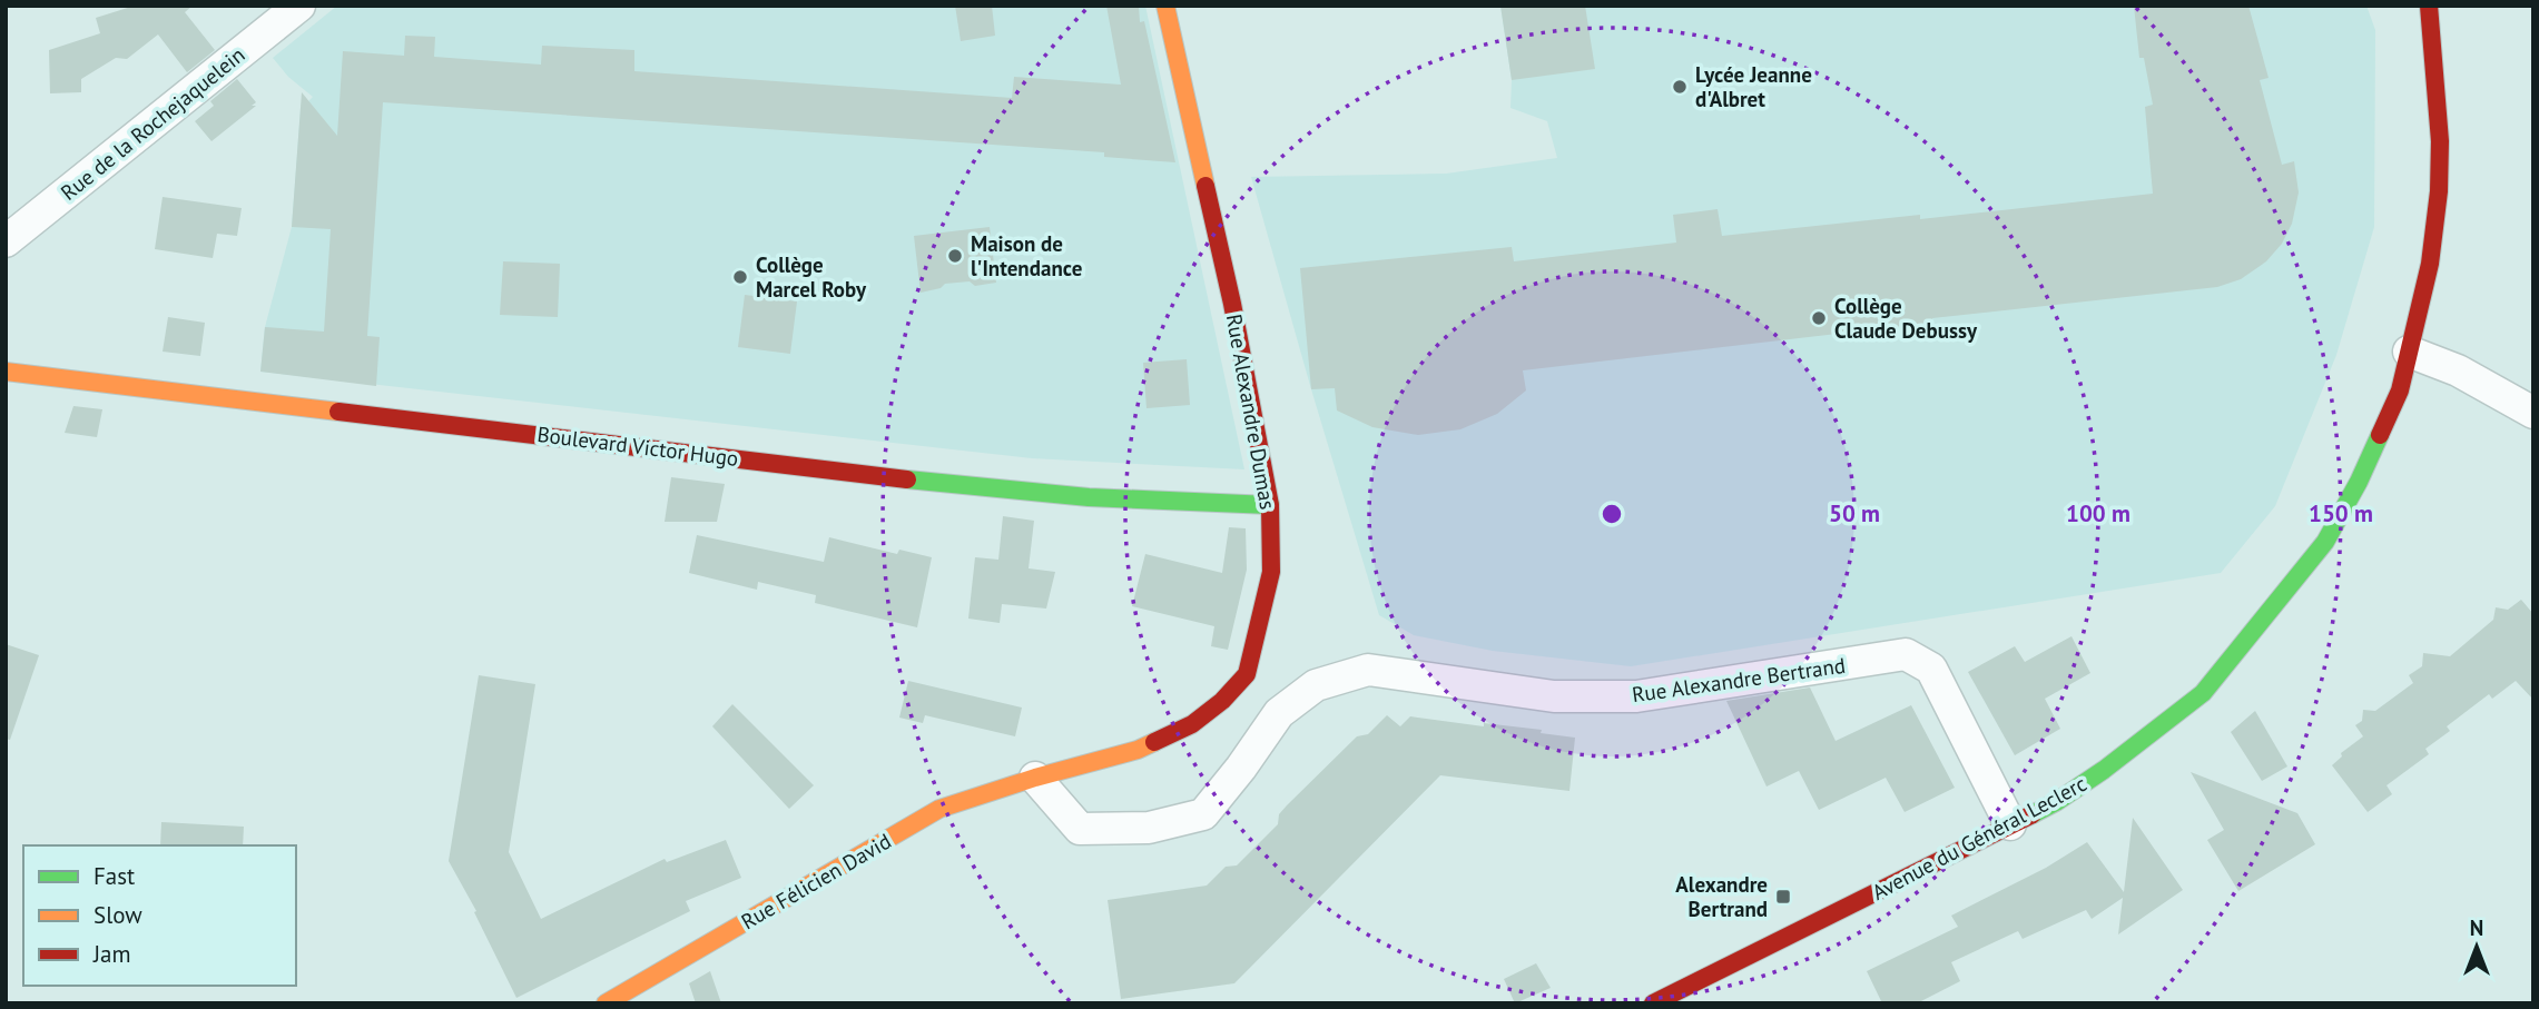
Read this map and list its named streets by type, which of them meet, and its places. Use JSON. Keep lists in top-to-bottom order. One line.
{"streets":{"street":["Rue de la Rochejaquelein","Rue Alexandre Dumas","Boulevard Victor Hugo","Rue Alexandre Bertrand","Avenue du Général Leclerc","Rue Félicien David"]},"crossings":[["Rue Alexandre Dumas","Boulevard Victor Hugo"],["Rue Alexandre Dumas","Rue Alexandre Bertrand"],["Rue Alexandre Dumas","Rue Félicien David"],["Rue Alexandre Bertrand","Avenue du Général Leclerc"],["Rue Alexandre Bertrand","Rue Félicien David"]],"places":{"other":["Lycée Jeanne d'Albret","Maison de l'Intendance","Collège Marcel Roby","Collège Claude Debussy"],"transit":["Alexandre Bertrand"]},"legend":["Fast","Slow","Jam"],"north":"top","rings":["50 m","100 m","150 m"]}
